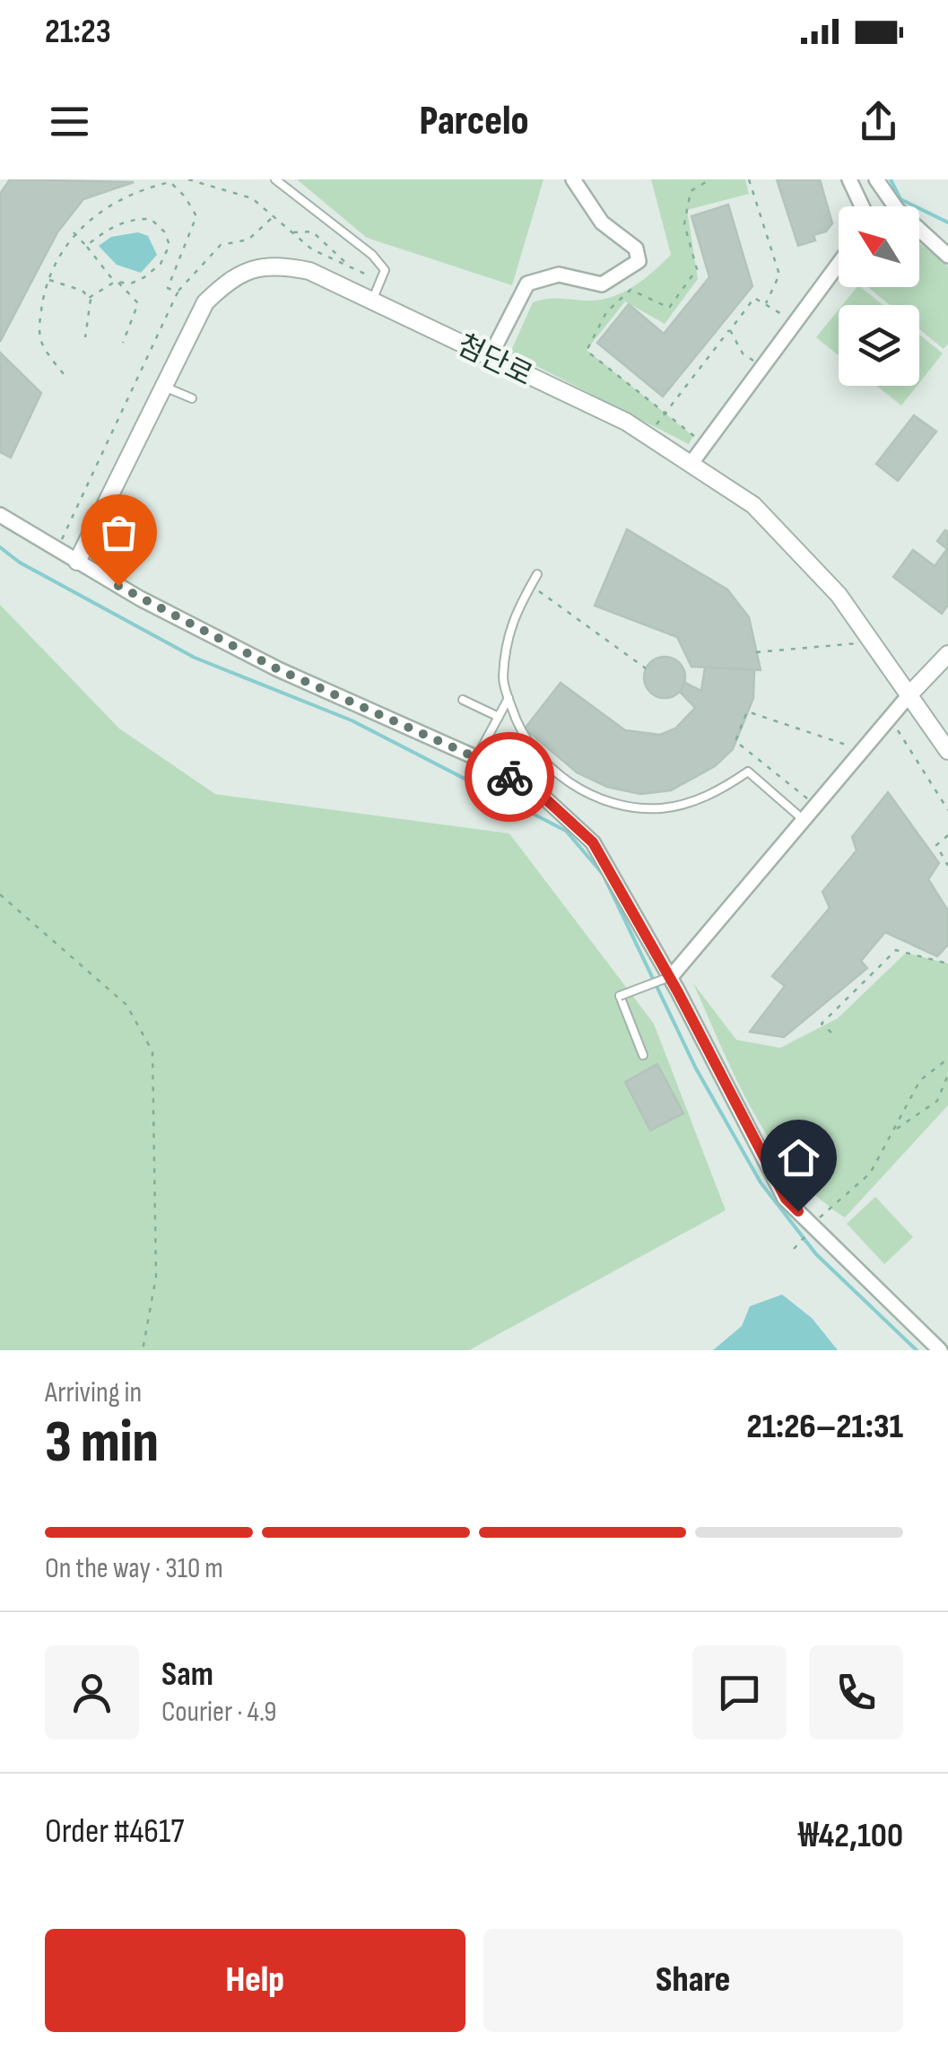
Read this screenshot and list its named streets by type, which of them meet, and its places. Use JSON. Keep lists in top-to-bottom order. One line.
{"streets":{"street":["첨단로"]},"north":"top left","page":{"status":"21:23","header":"Parcelo","heading":["3 min","Arriving in","21:26–21:31"],"panel":["Sam","Courier · 4.9","Order #4617","₩42,100"],"bar":"On the way · 310 m","buttons":["Help","Share"]}}
